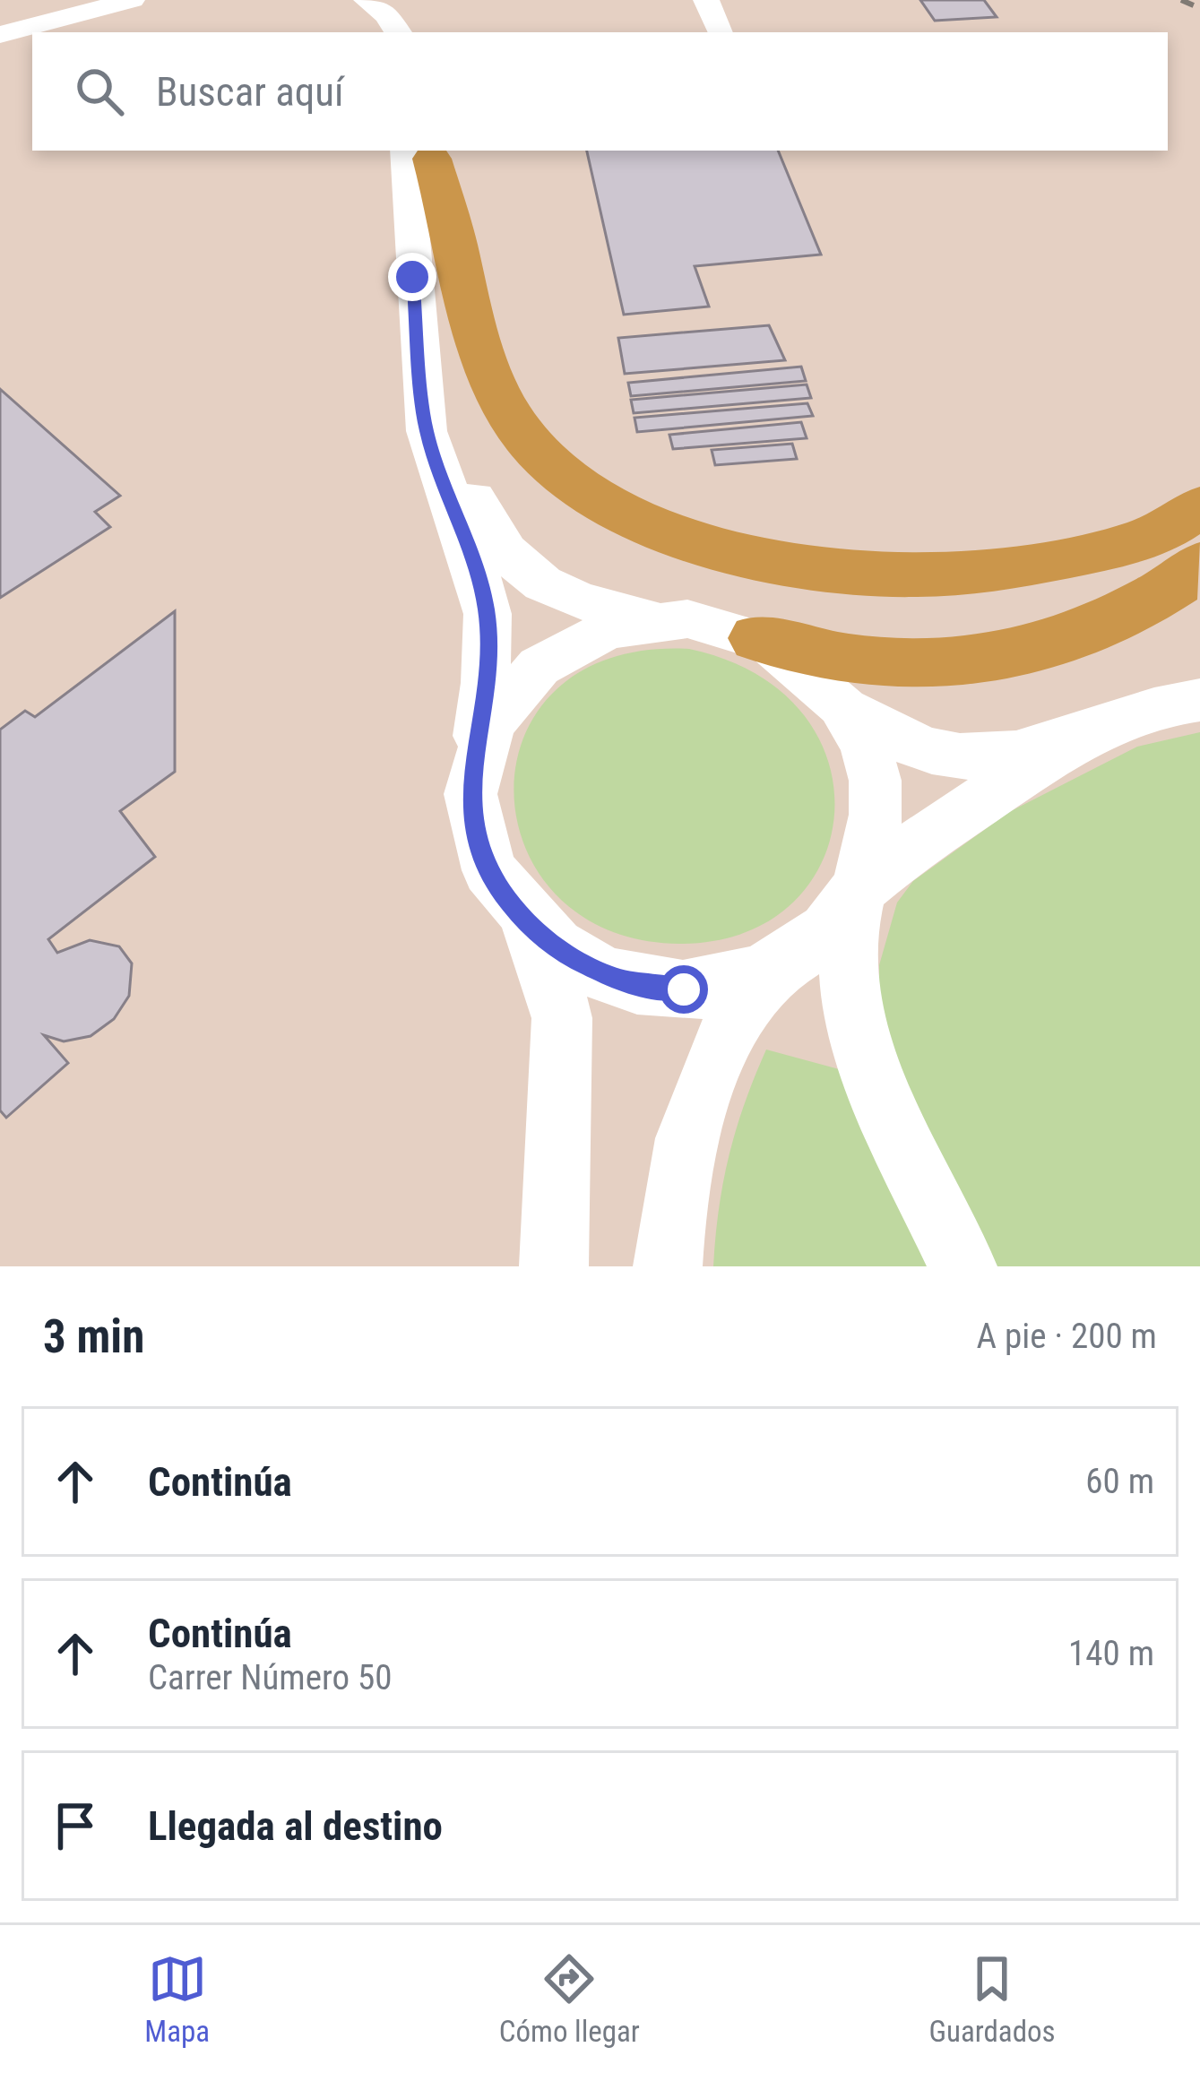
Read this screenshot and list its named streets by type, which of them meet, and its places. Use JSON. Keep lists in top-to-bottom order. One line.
{"page":{"search":"Buscar aquí","heading":["3 min","A pie · 200 m"],"list":[["Continúa","60 m"],["Continúa","Carrer Número 50","140 m"],"Llegada al destino"],"nav":["Mapa","Cómo llegar","Guardados"]}}
